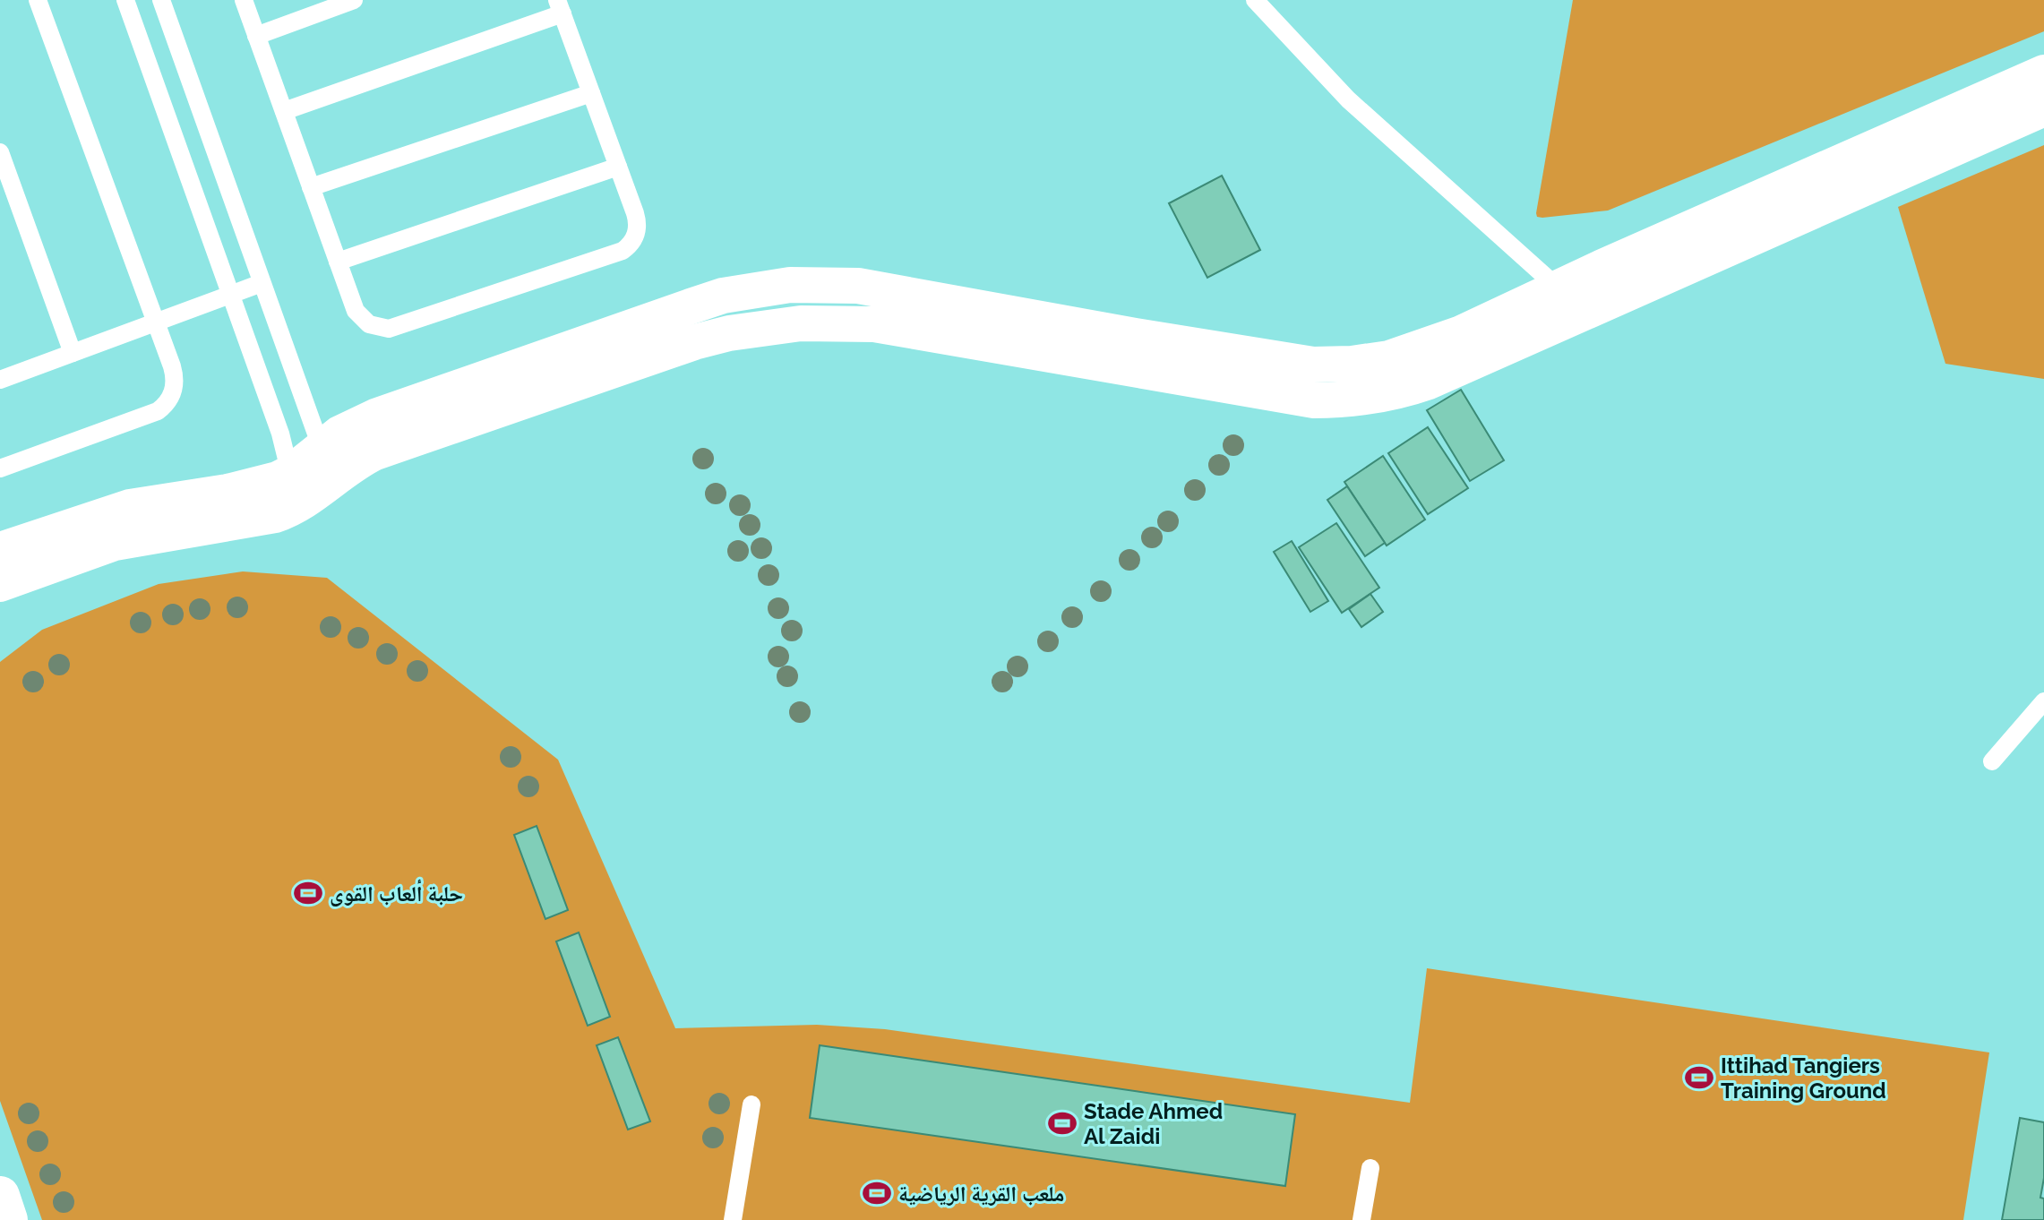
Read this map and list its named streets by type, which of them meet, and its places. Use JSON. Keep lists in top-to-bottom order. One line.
{"places":{"sports":["حلبة ألعاب القوى","Ittihad Tangiers Training Ground","Stade Ahmed Al Zaidi","ملعب القرية الرياضية"]}}
